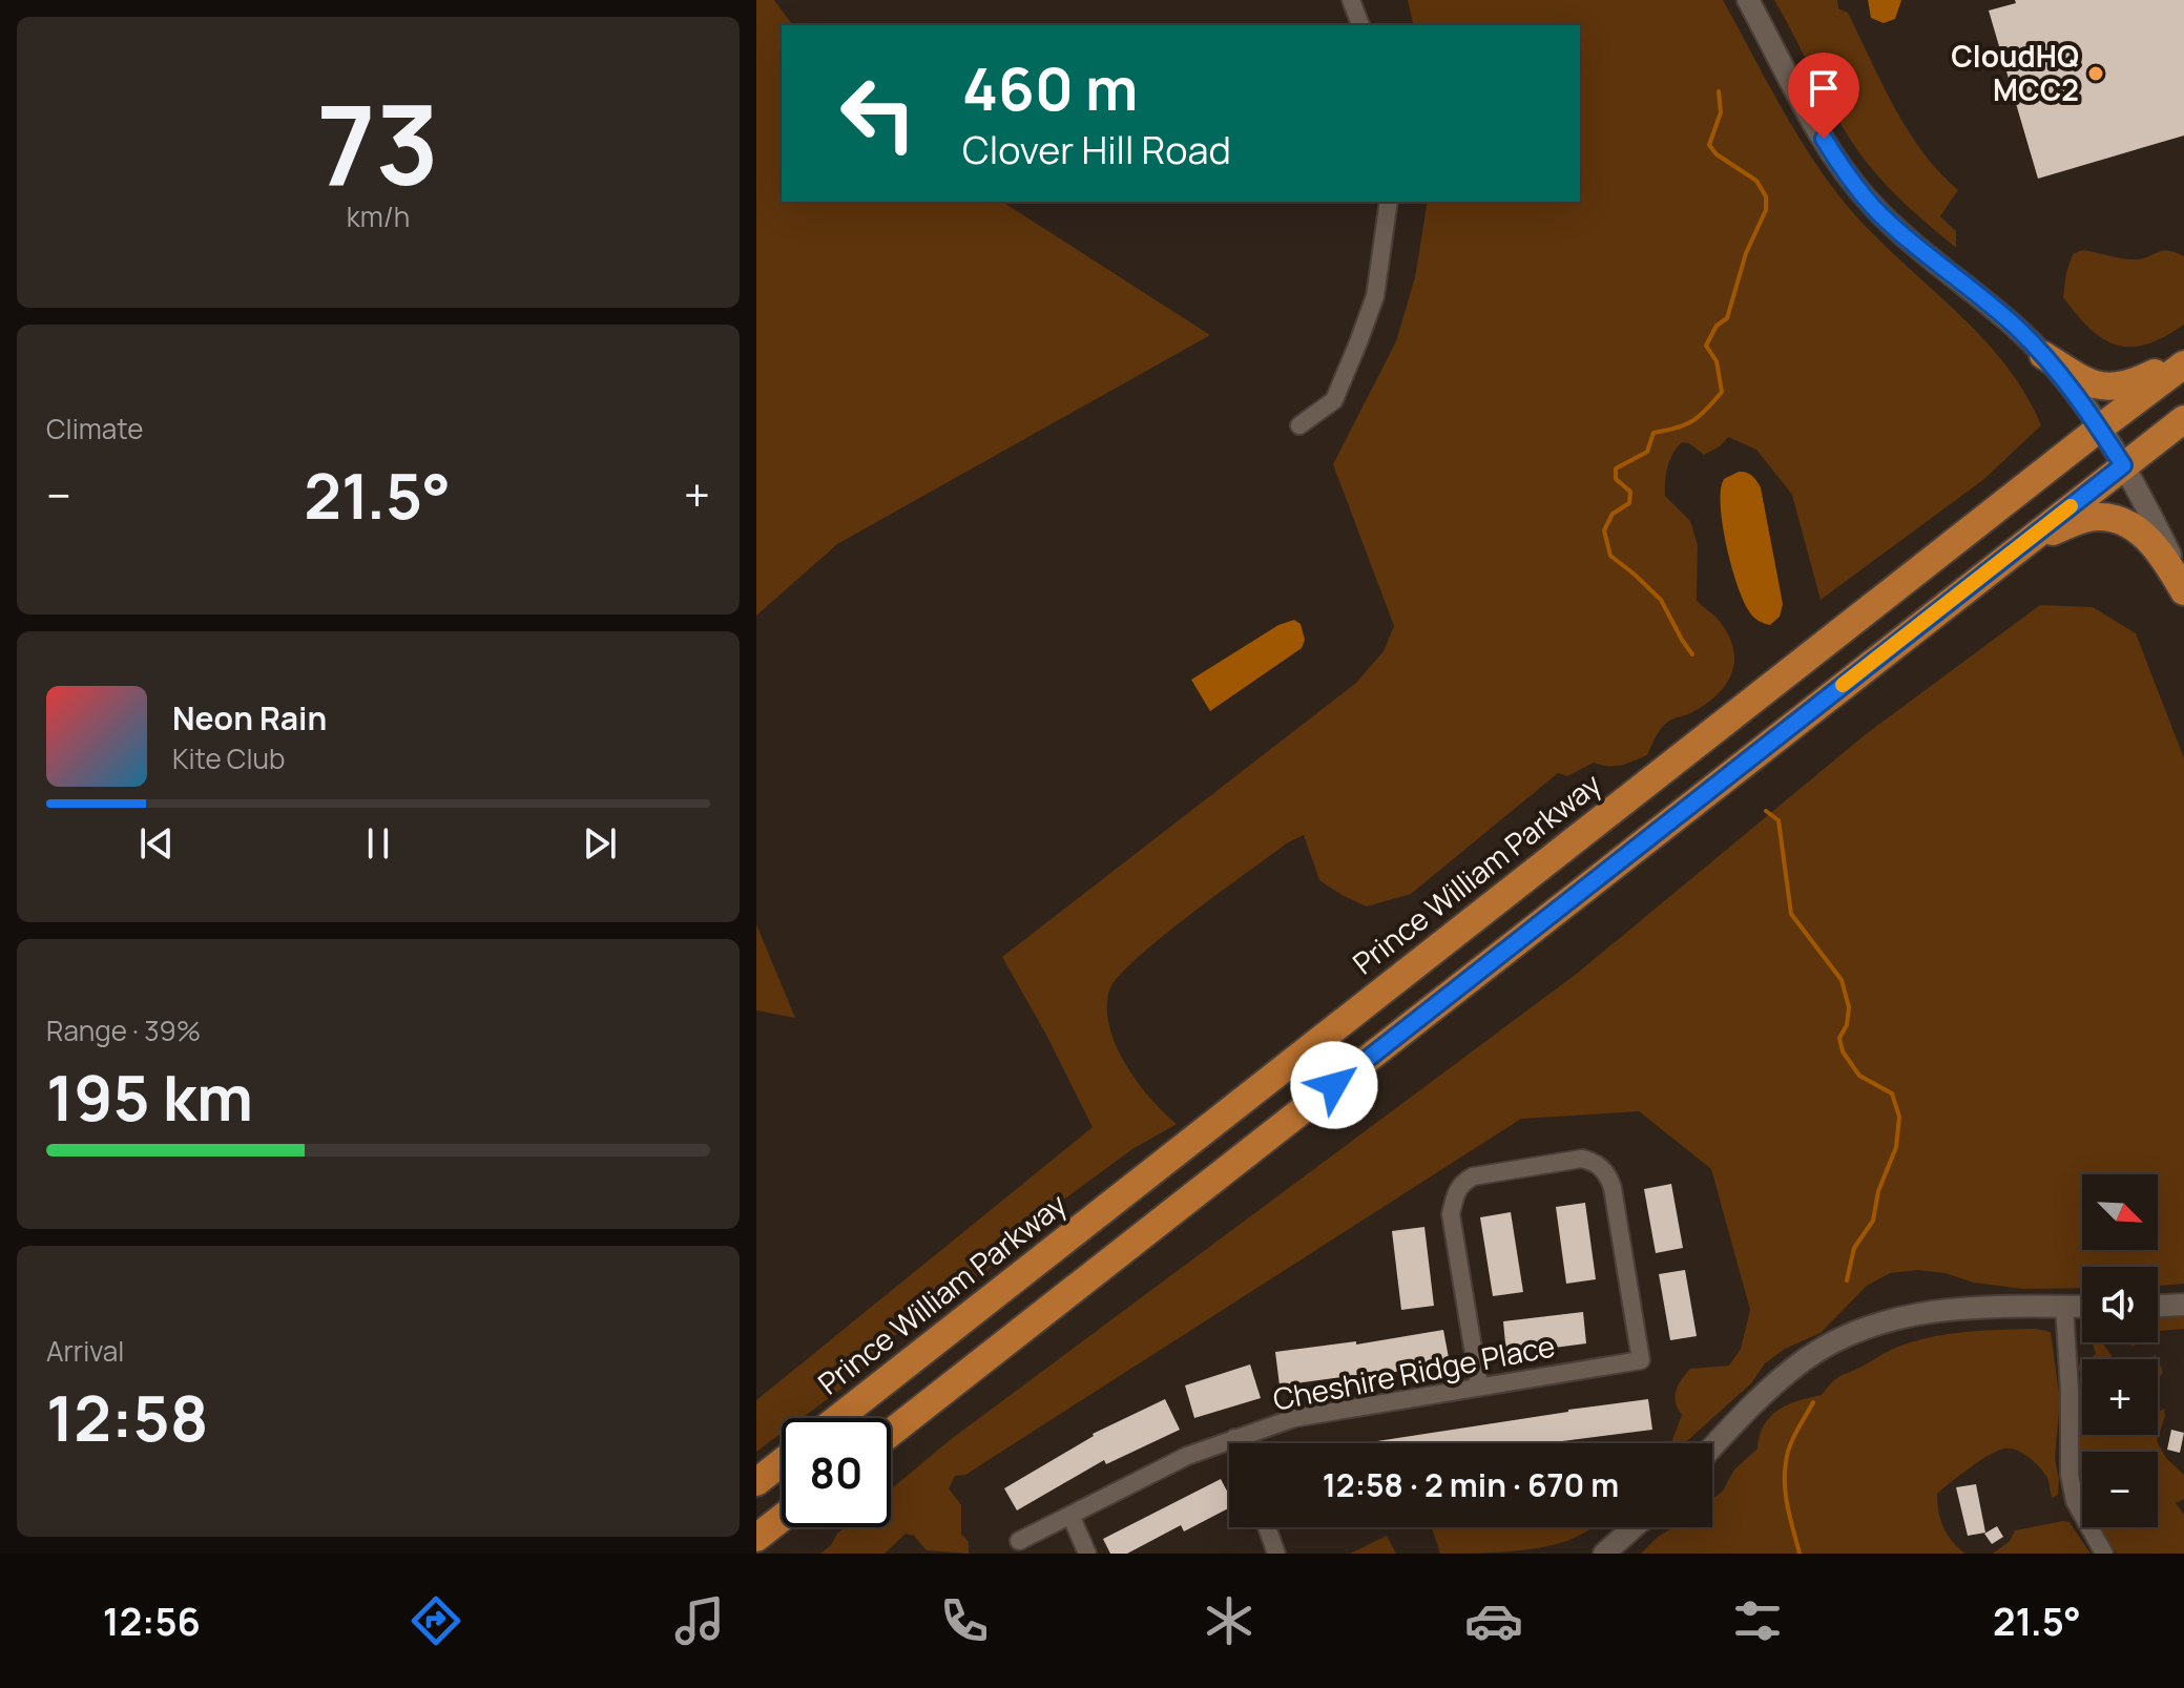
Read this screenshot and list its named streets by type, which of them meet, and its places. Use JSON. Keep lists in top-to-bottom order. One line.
{"streets":{"highway":["Prince William Parkway"],"street":["Cheshire Ridge Place"]},"places":["CloudHQ MCC2"],"north":"bottom right","page":{"tile":[["73","km/h"],"Climate",["Range · 39%","195 km"],["Arrival","12:58"]],"turn":["460 m","Clover Hill Road"],"heat":["−","21.5°","+"],"song":["Neon Rain","Kite Club"],"map_buttons":["+","−"],"limit":"80","trip":"12:58 · 2 min · 670 m","tabs":["12:56","21.5°"]}}
